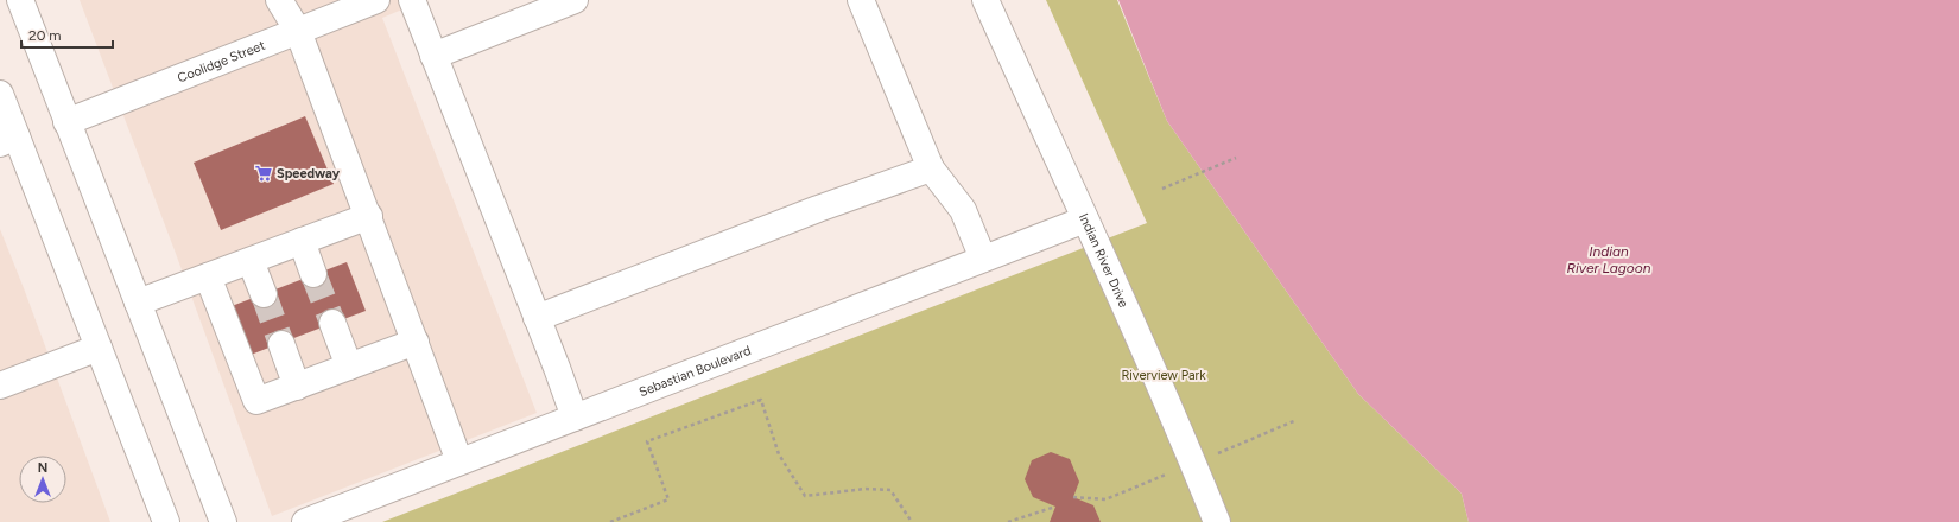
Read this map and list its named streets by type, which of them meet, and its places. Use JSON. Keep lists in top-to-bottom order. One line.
{"streets":{"street":["Coolidge Street","Indian River Drive","Sebastian Boulevard"]},"crossings":[["Indian River Drive","Sebastian Boulevard"]],"water":["Indian River Lagoon"],"parks":["Riverview Park"],"places":{"supermarket":["Speedway"]},"scale_bar":"20 m","north":"top"}
